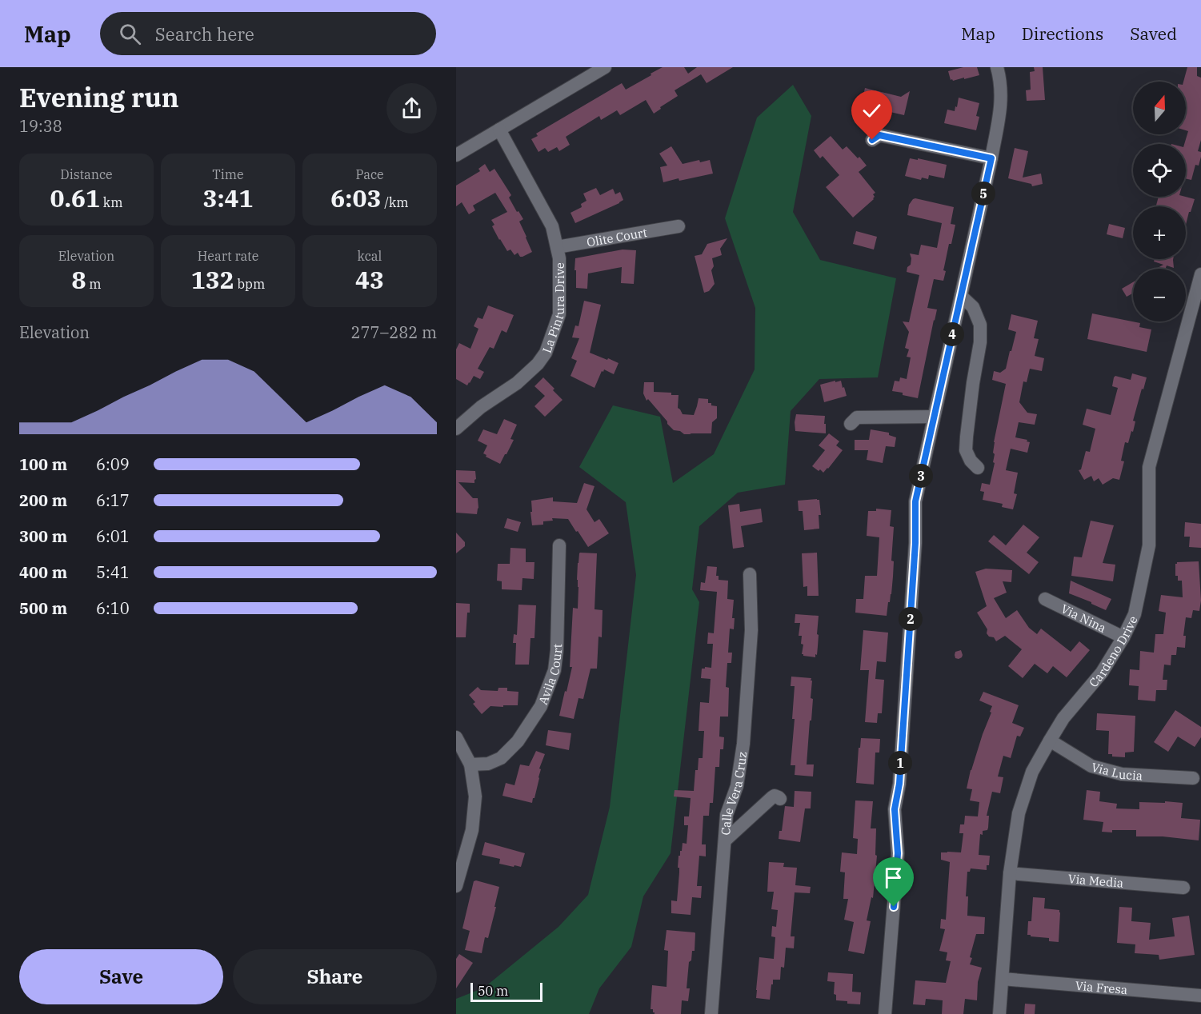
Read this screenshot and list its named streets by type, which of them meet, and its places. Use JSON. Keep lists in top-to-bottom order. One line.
{"streets":{"street":["Olite Court","La Pintura Drive","Via Nina","Cardeno Drive","Avila Court","Via Lucia","Calle Vera Cruz","Via Media","Via Fresa"]},"crossings":[["Olite Court","La Pintura Drive"],["Via Nina","Cardeno Drive"],["Cardeno Drive","Via Lucia"],["Cardeno Drive","Via Media"],["Cardeno Drive","Via Fresa"]],"scale_bar":"50 m","north":"top","page":{"header":"Map","search":"Search here","nav":["Map","Directions","Saved"],"heading":["Evening run","19:38"],"map_buttons":["+","−"],"stats":[["Distance","0.61 km"],["Time","3:41"],["Pace","6:03 /km"],["Elevation","8 m"],["Heart rate","132 bpm"],["kcal","43"]],"pins":["5","4","3","2","1"],"chart":["Elevation","277–282 m"],"list":[{"name":"100 m","note":"6:09"},{"name":"200 m","note":"6:17"},{"name":"300 m","note":"6:01"},{"name":"400 m","note":"5:41"},{"name":"500 m","note":"6:10"}],"buttons":["Save","Share"],"scale":"50 m"}}
